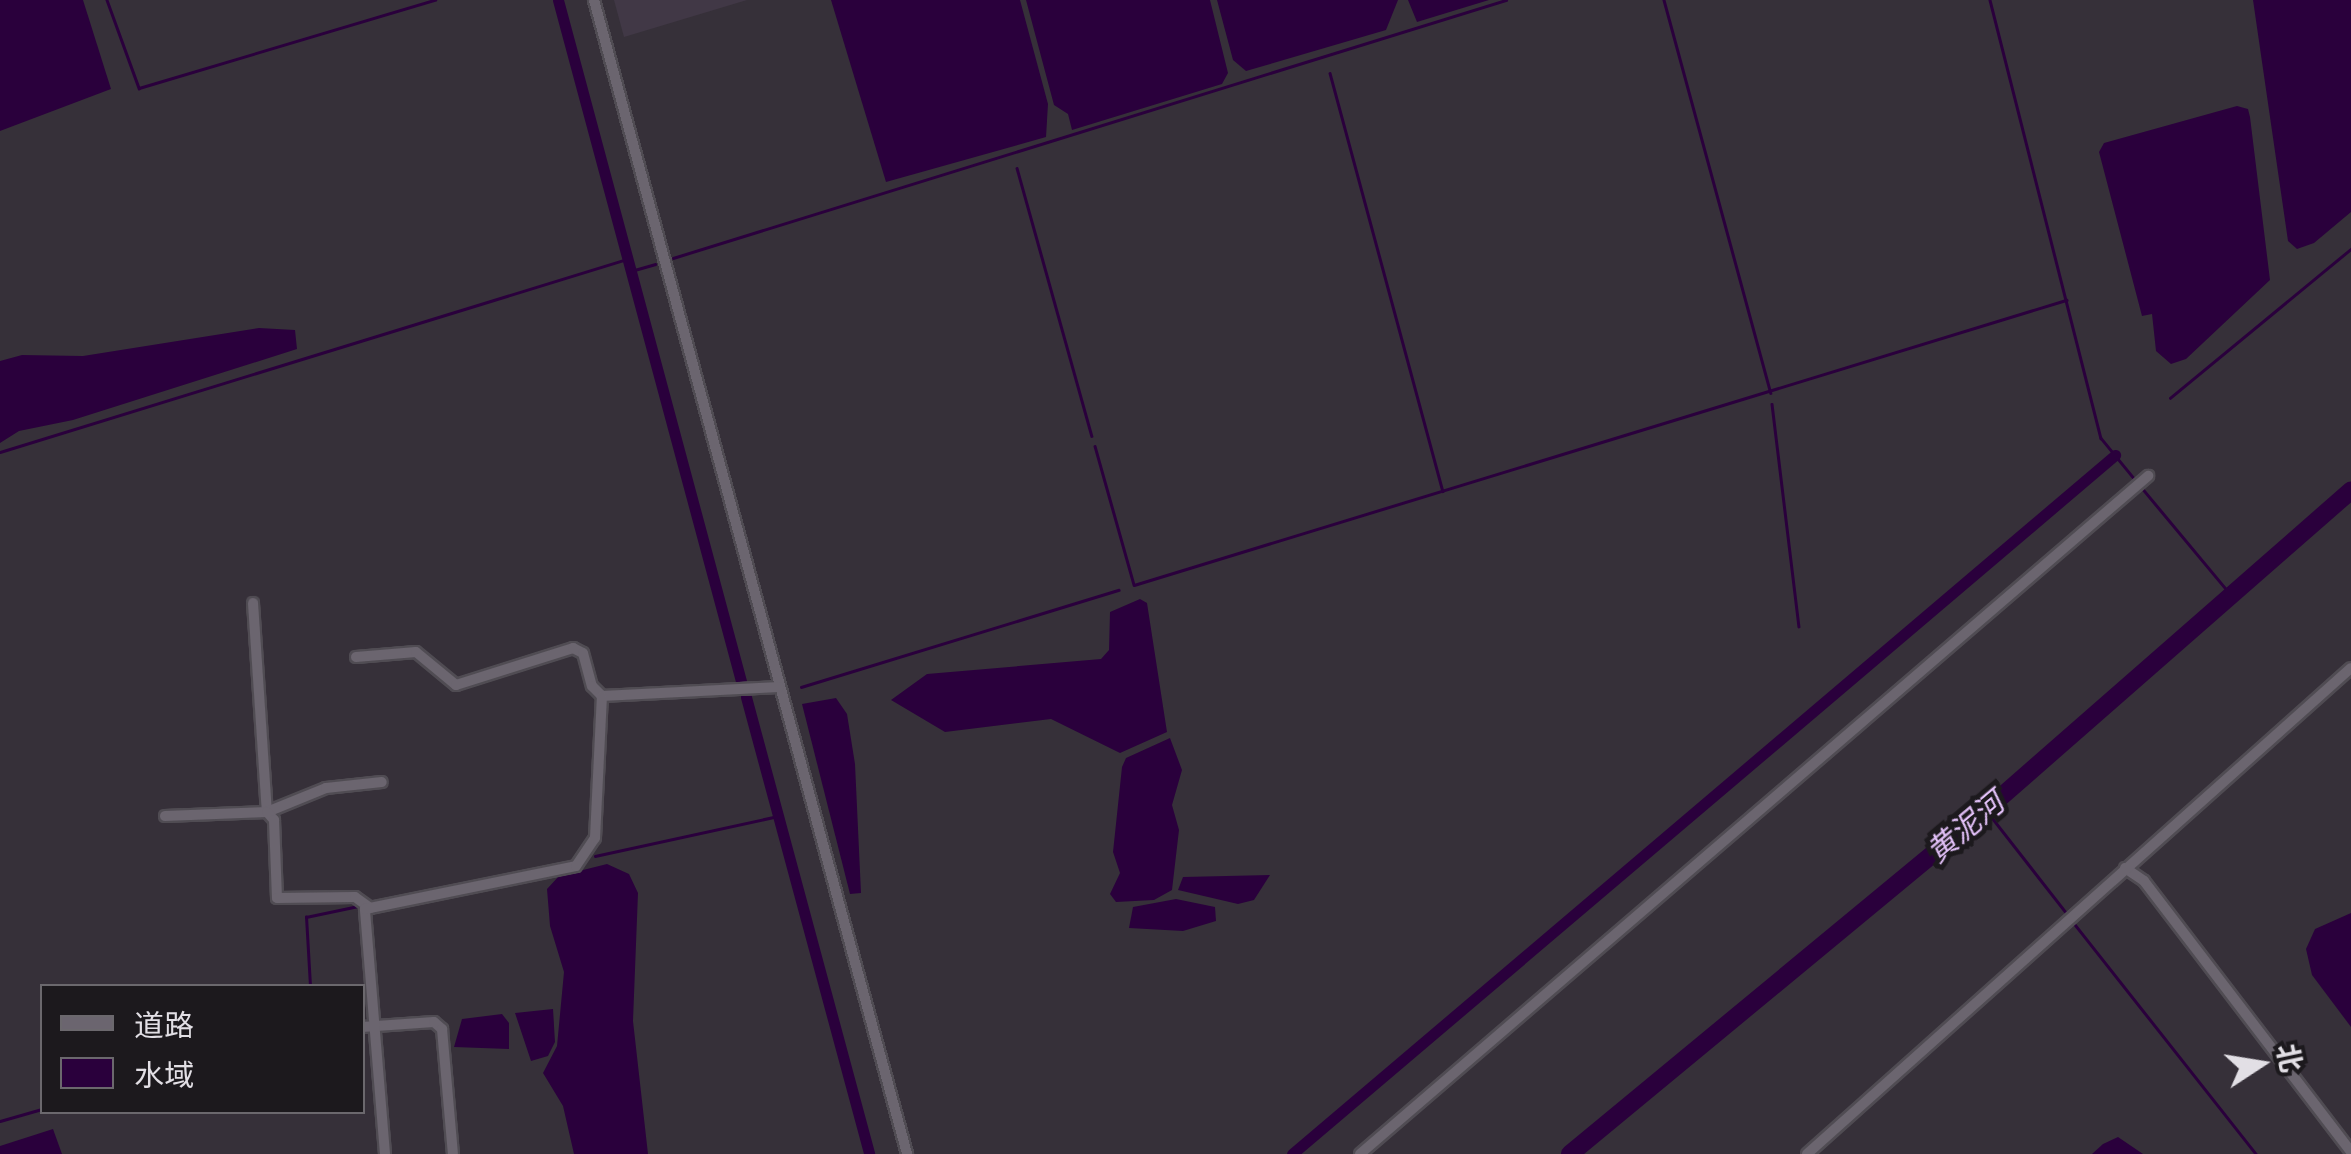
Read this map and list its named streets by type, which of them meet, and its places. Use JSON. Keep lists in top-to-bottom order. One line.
{"water":["黄泥河"],"legend":["道路","水域"],"north":"right"}
